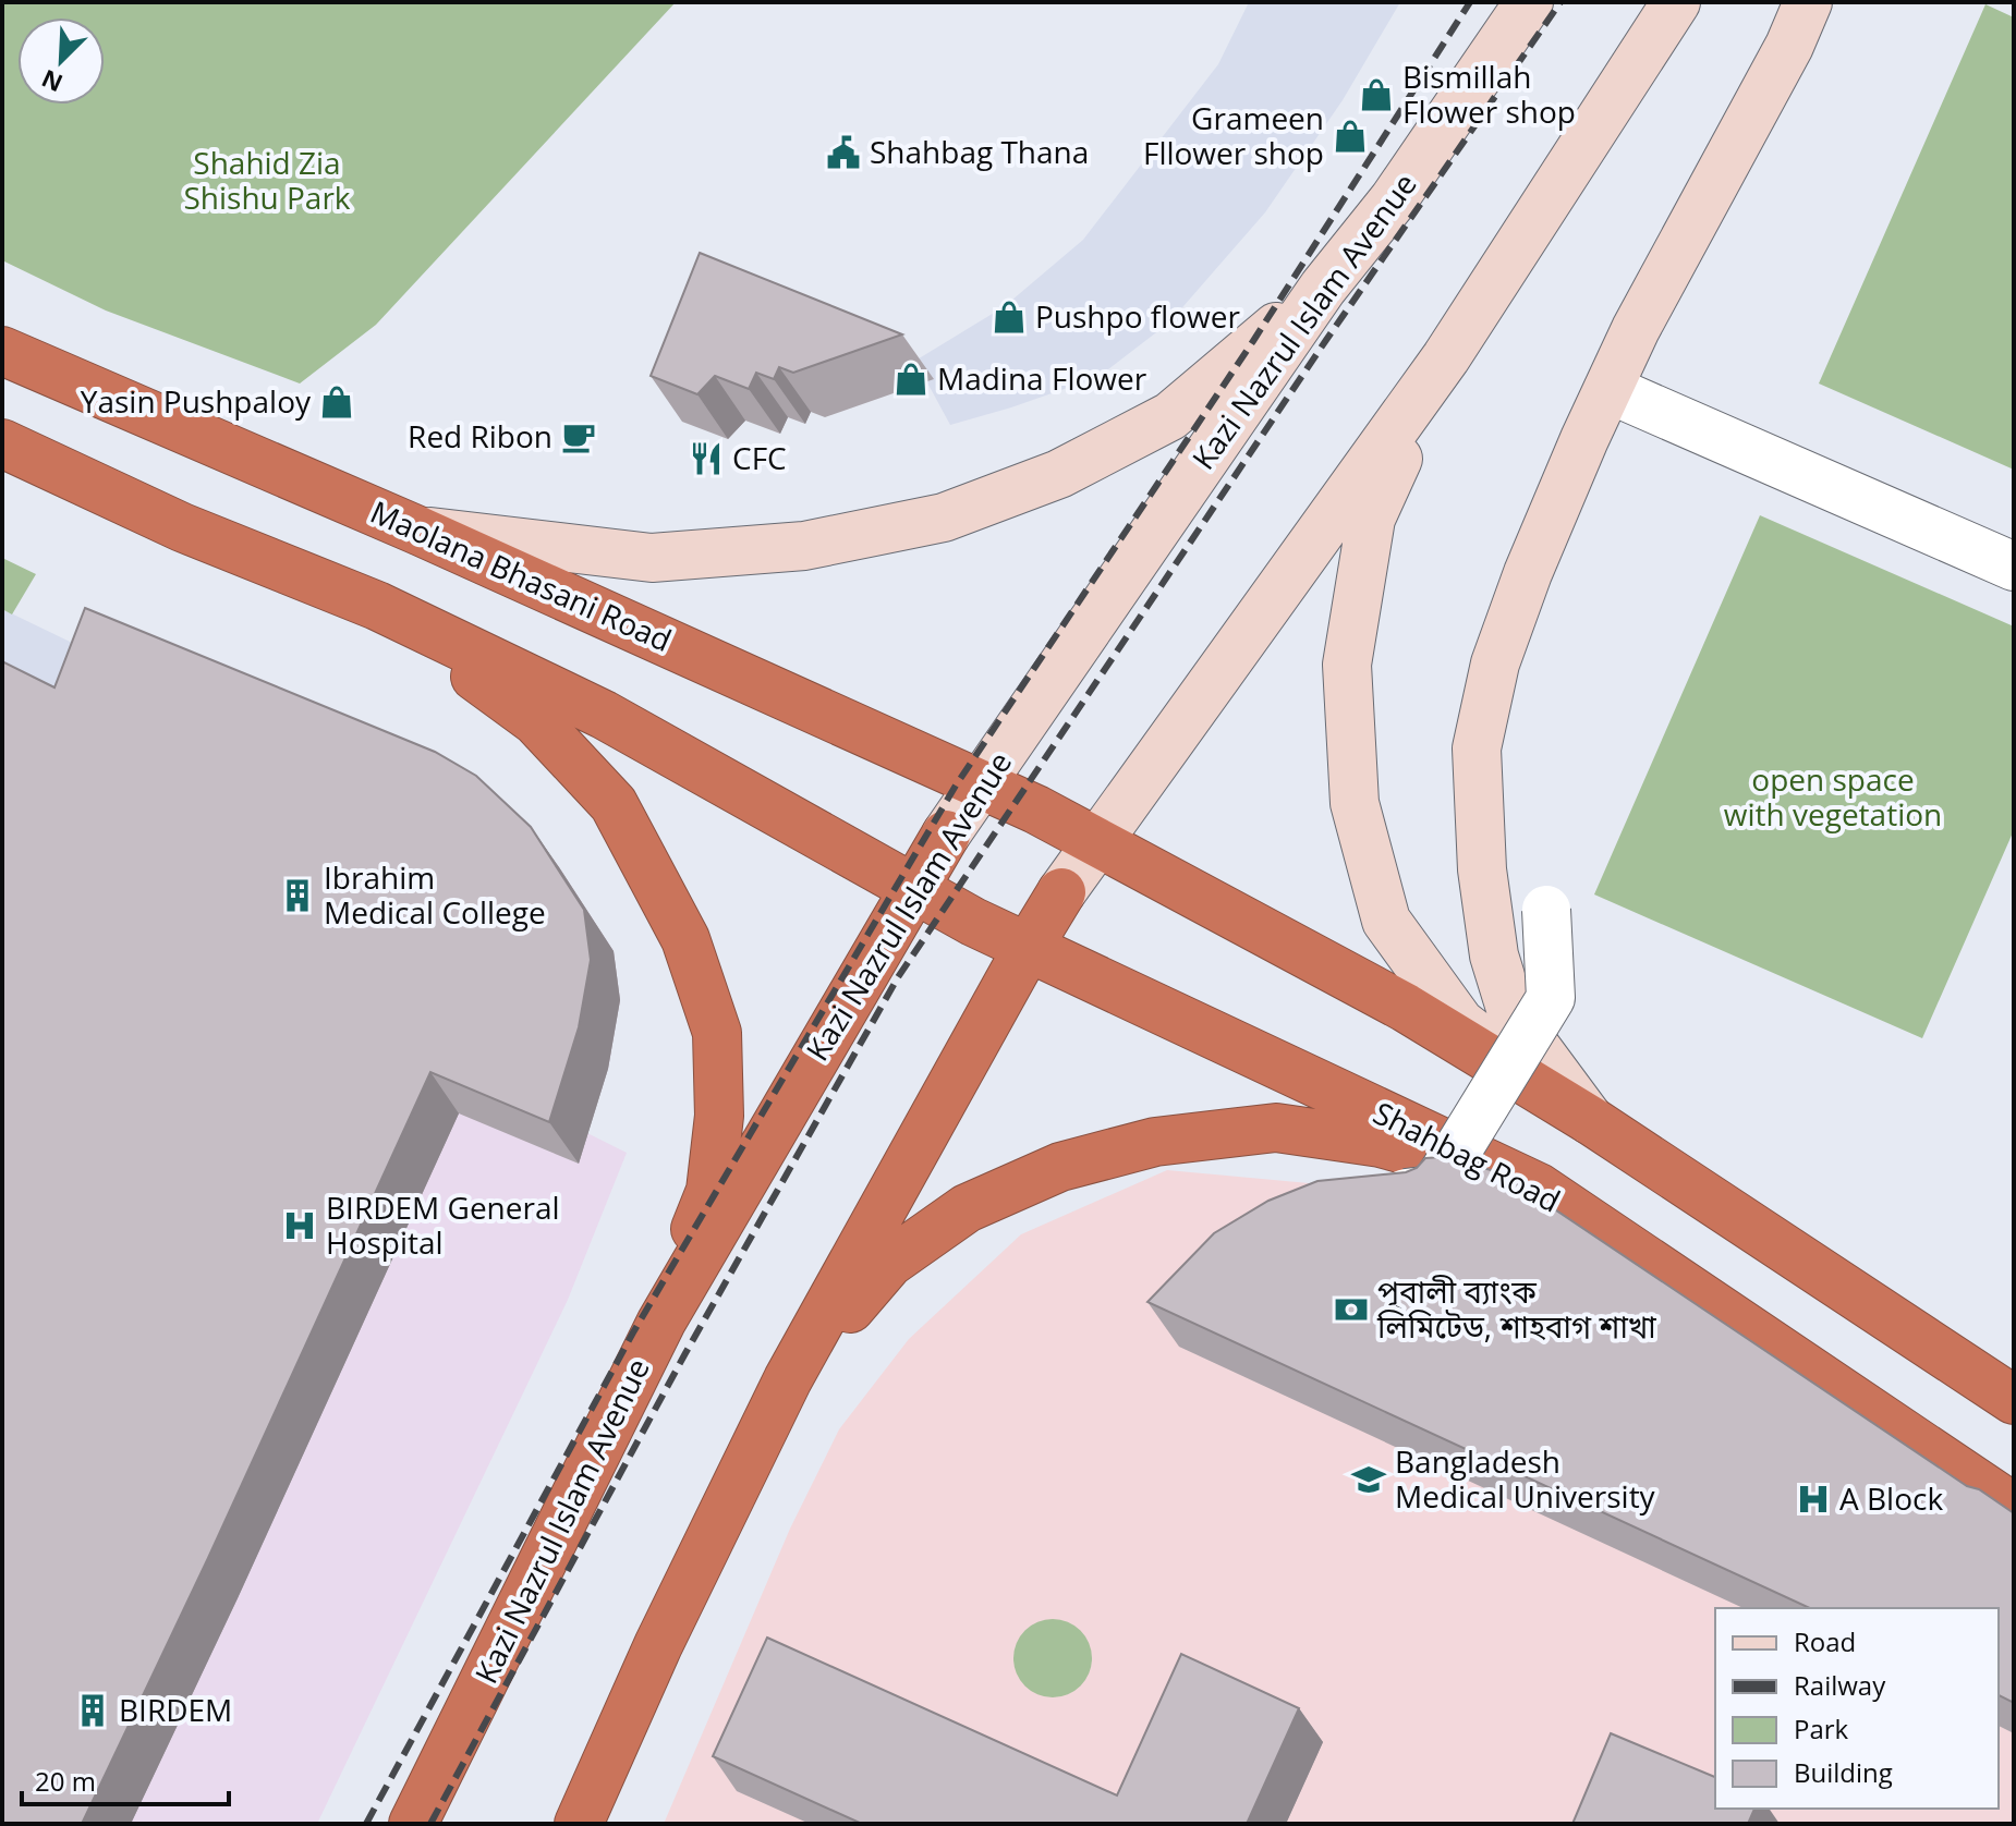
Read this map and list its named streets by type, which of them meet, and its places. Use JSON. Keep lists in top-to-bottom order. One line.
{"streets":{"highway":["Kazi Nazrul Islam Avenue","Maolana Bhasani Road","Shahbag Road"]},"crossings":[["Kazi Nazrul Islam Avenue","Maolana Bhasani Road"],["Kazi Nazrul Islam Avenue","Shahbag Road"],["Maolana Bhasani Road","Shahbag Road"]],"parks":["Shahid Zia Shishu Park","open space with vegetation"],"places":{"shop":["Bismillah Flower shop","Grameen Fllower shop","Pushpo flower","Madina Flower","Yasin Pushpaloy"],"public building":["Shahbag Thana"],"cafe":["Red Ribon"],"restaurant":["CFC"],"building":["Ibrahim Medical College","BIRDEM"],"hospital":["BIRDEM General Hospital","A Block"],"bank":["পূবালী ব্যাংক লিমিটেড, শাহবাগ শাখা"],"school or university":["Bangladesh Medical University"]},"legend":["Road","Railway","Park","Building"],"scale_bar":"20 m","north":"bottom left"}
